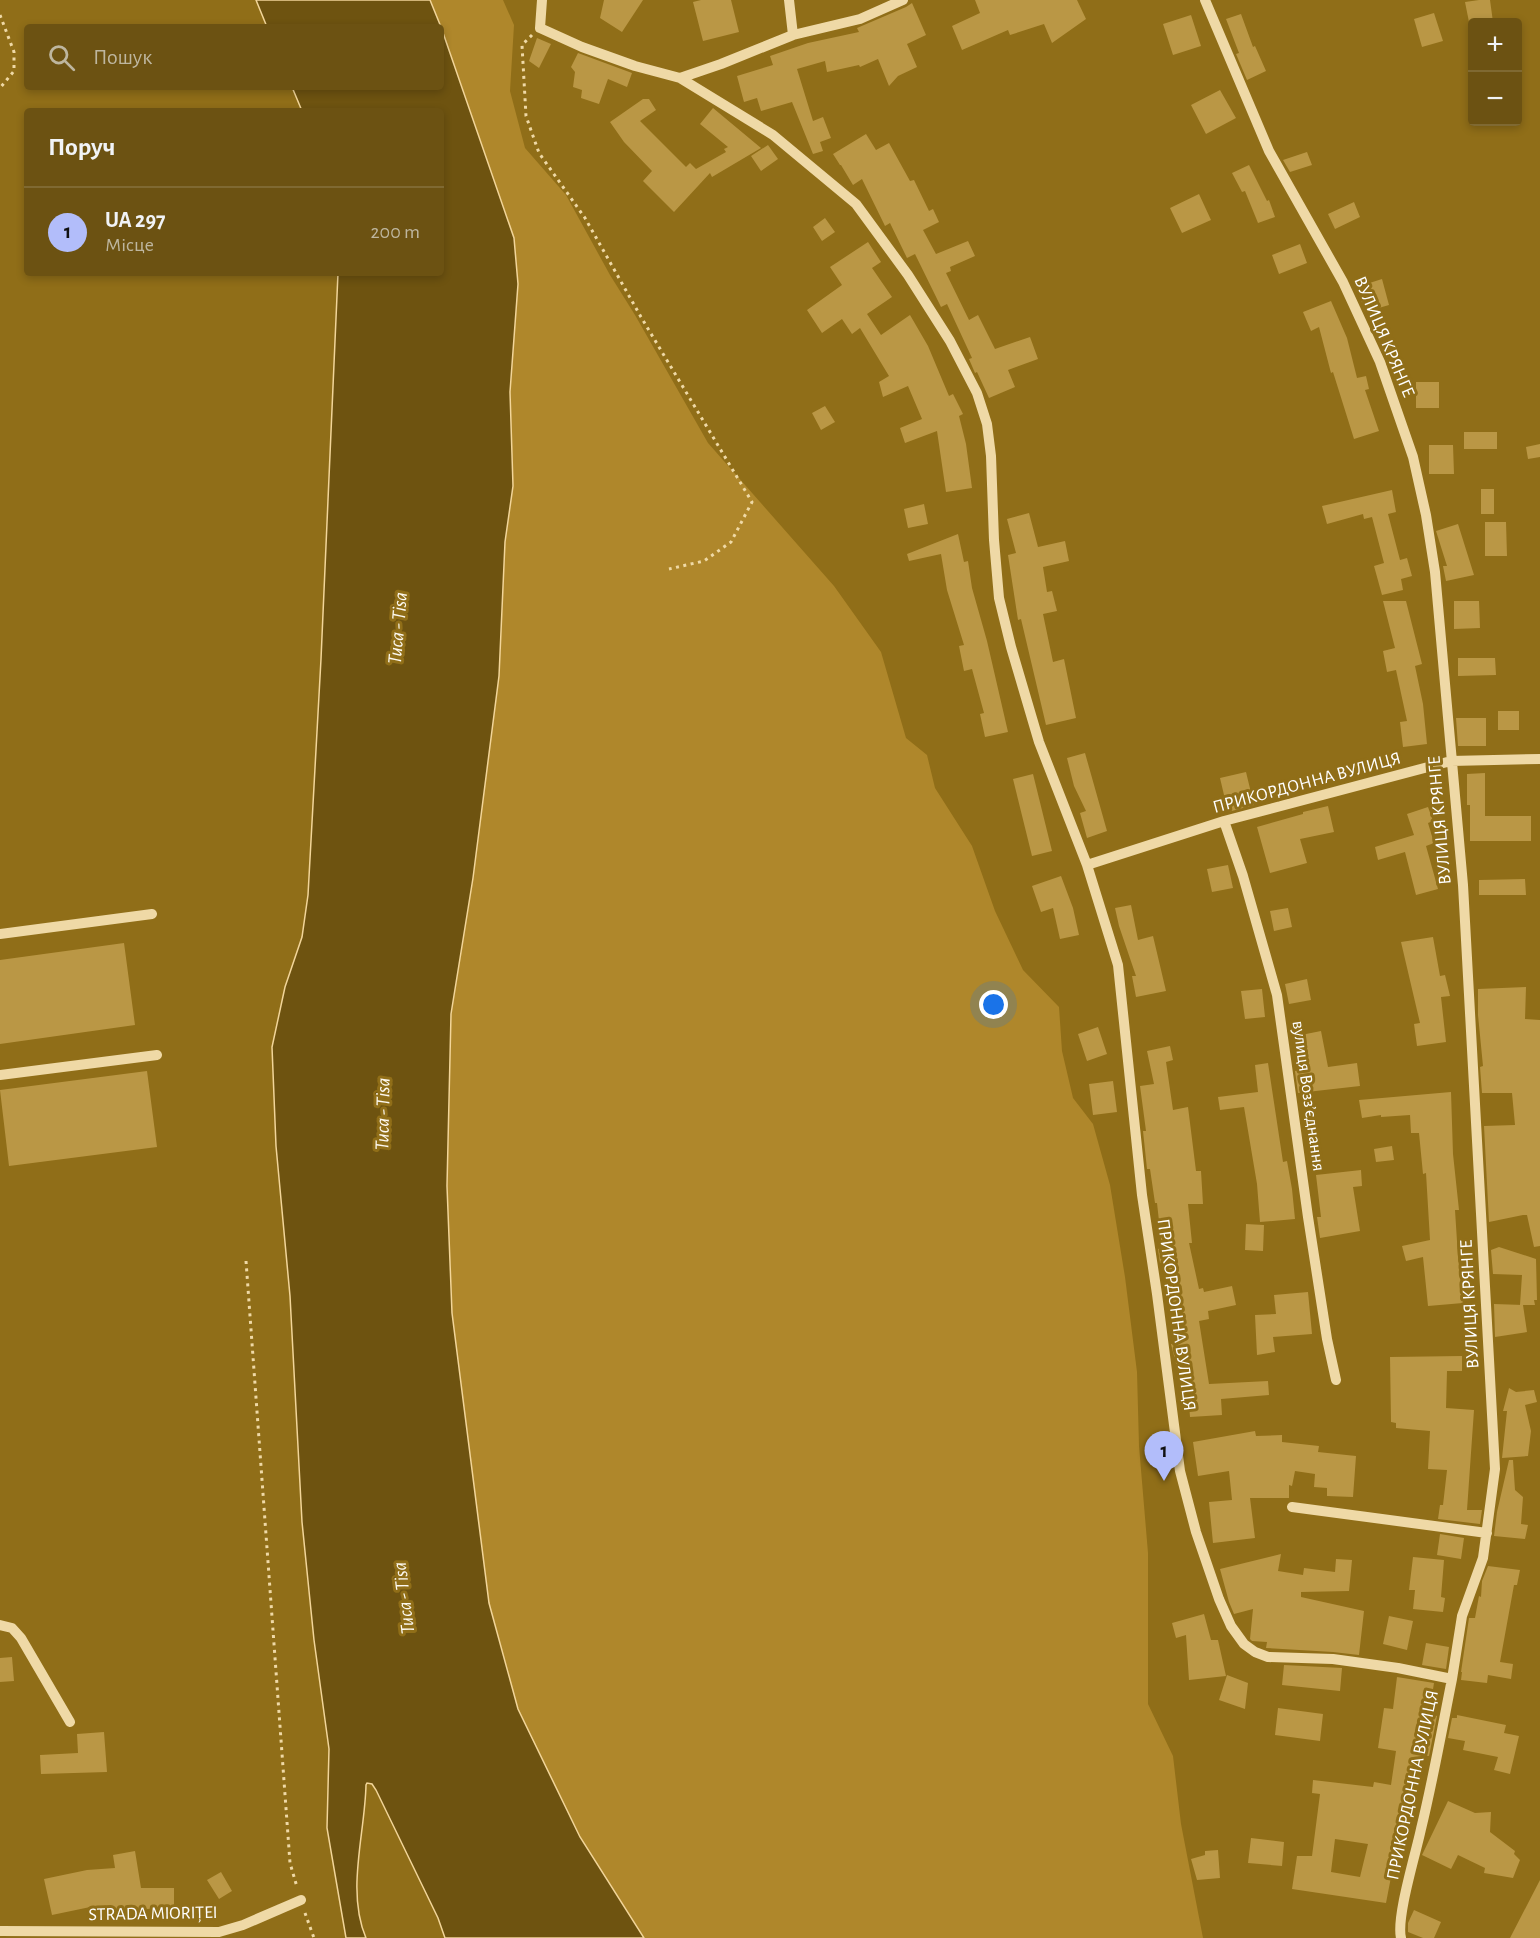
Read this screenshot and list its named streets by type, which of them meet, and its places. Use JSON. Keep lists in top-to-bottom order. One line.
{"streets":{"street":["ВУЛИЦЯ КРЯНГЕ","ПРИКОРДОННА ВУЛИЦЯ","вулиця Воззʼєднання","STRADA MIORIȚEI"]},"crossings":[["ВУЛИЦЯ КРЯНГЕ","ПРИКОРДОННА ВУЛИЦЯ"],["ПРИКОРДОННА ВУЛИЦЯ","вулиця Воззʼєднання"]],"water":["Тиса - Tisa"],"page":{"map_buttons":["+","−"],"search":"Пошук","heading":"Поруч","list":[{"mark":"1","name":"UA 297","note":"Місце","value":"200 m"}],"pins":"1"}}
